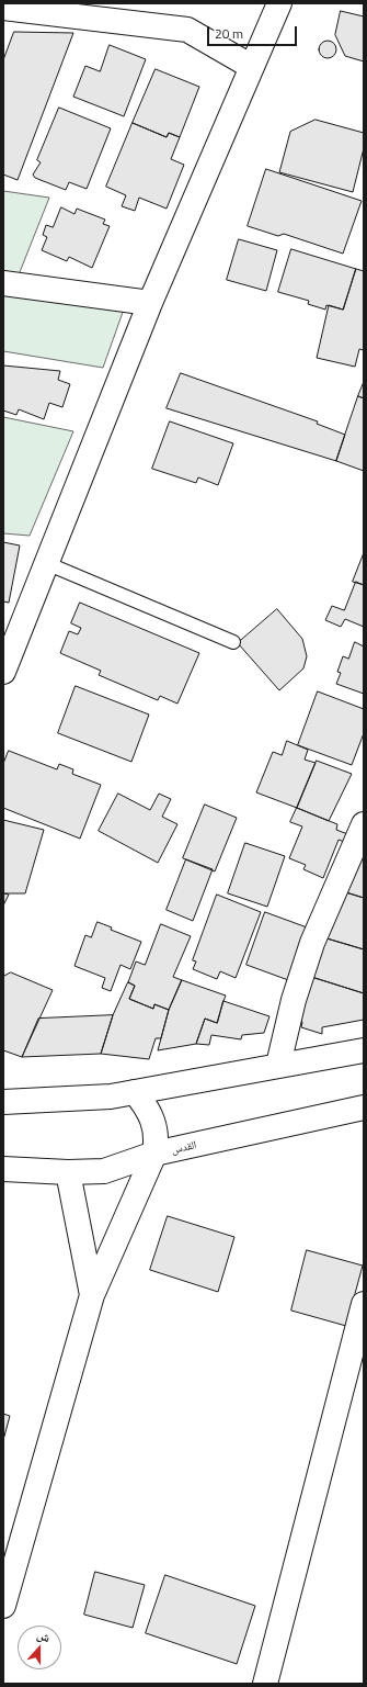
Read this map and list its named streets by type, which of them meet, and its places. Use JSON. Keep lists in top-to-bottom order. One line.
{"streets":{"street":["القدس"]},"scale_bar":"20 m","north":"top"}
